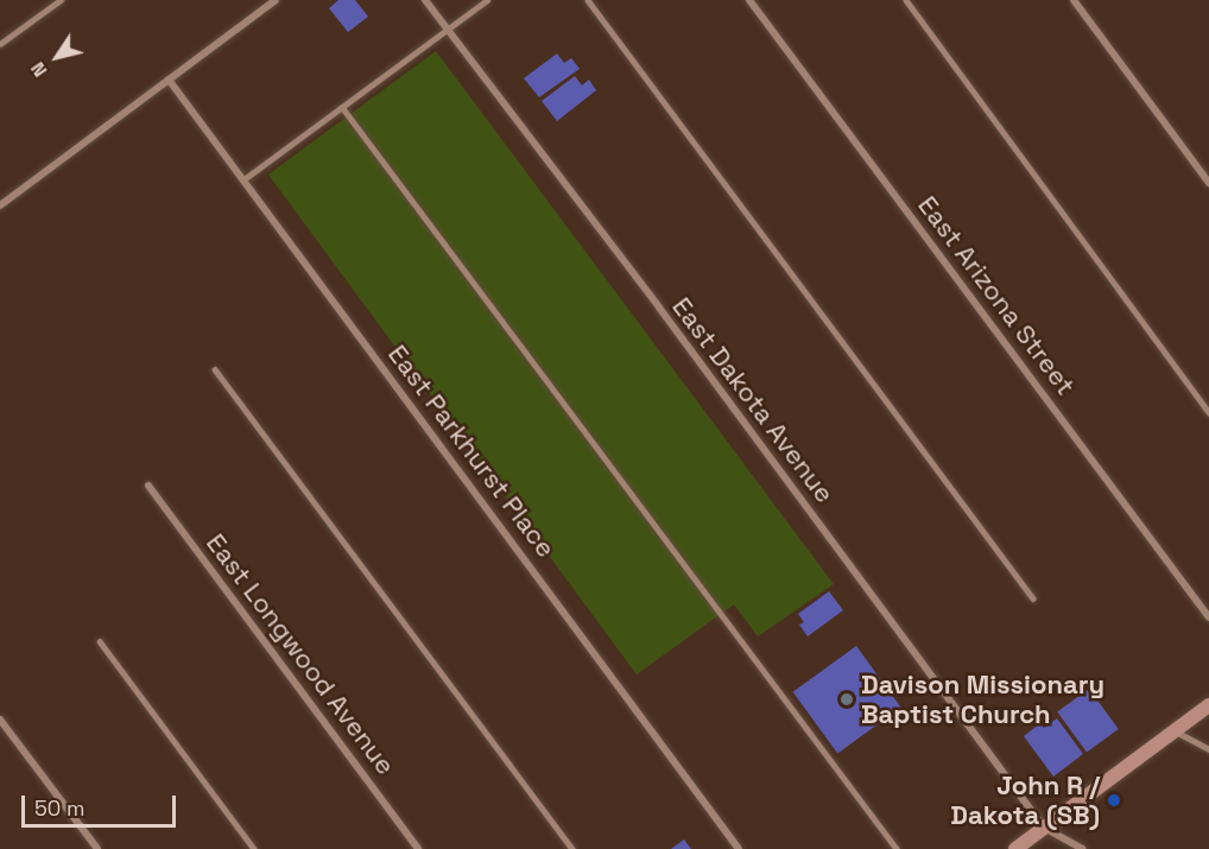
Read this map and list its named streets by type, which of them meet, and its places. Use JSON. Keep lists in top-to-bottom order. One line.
{"streets":{"street":["East Arizona Street","East Dakota Avenue","East Parkhurst Place","East Longwood Avenue"]},"places":["Davison Missionary Baptist Church","John R / Dakota (SB)"],"scale_bar":"50 m","north":"bottom left"}
